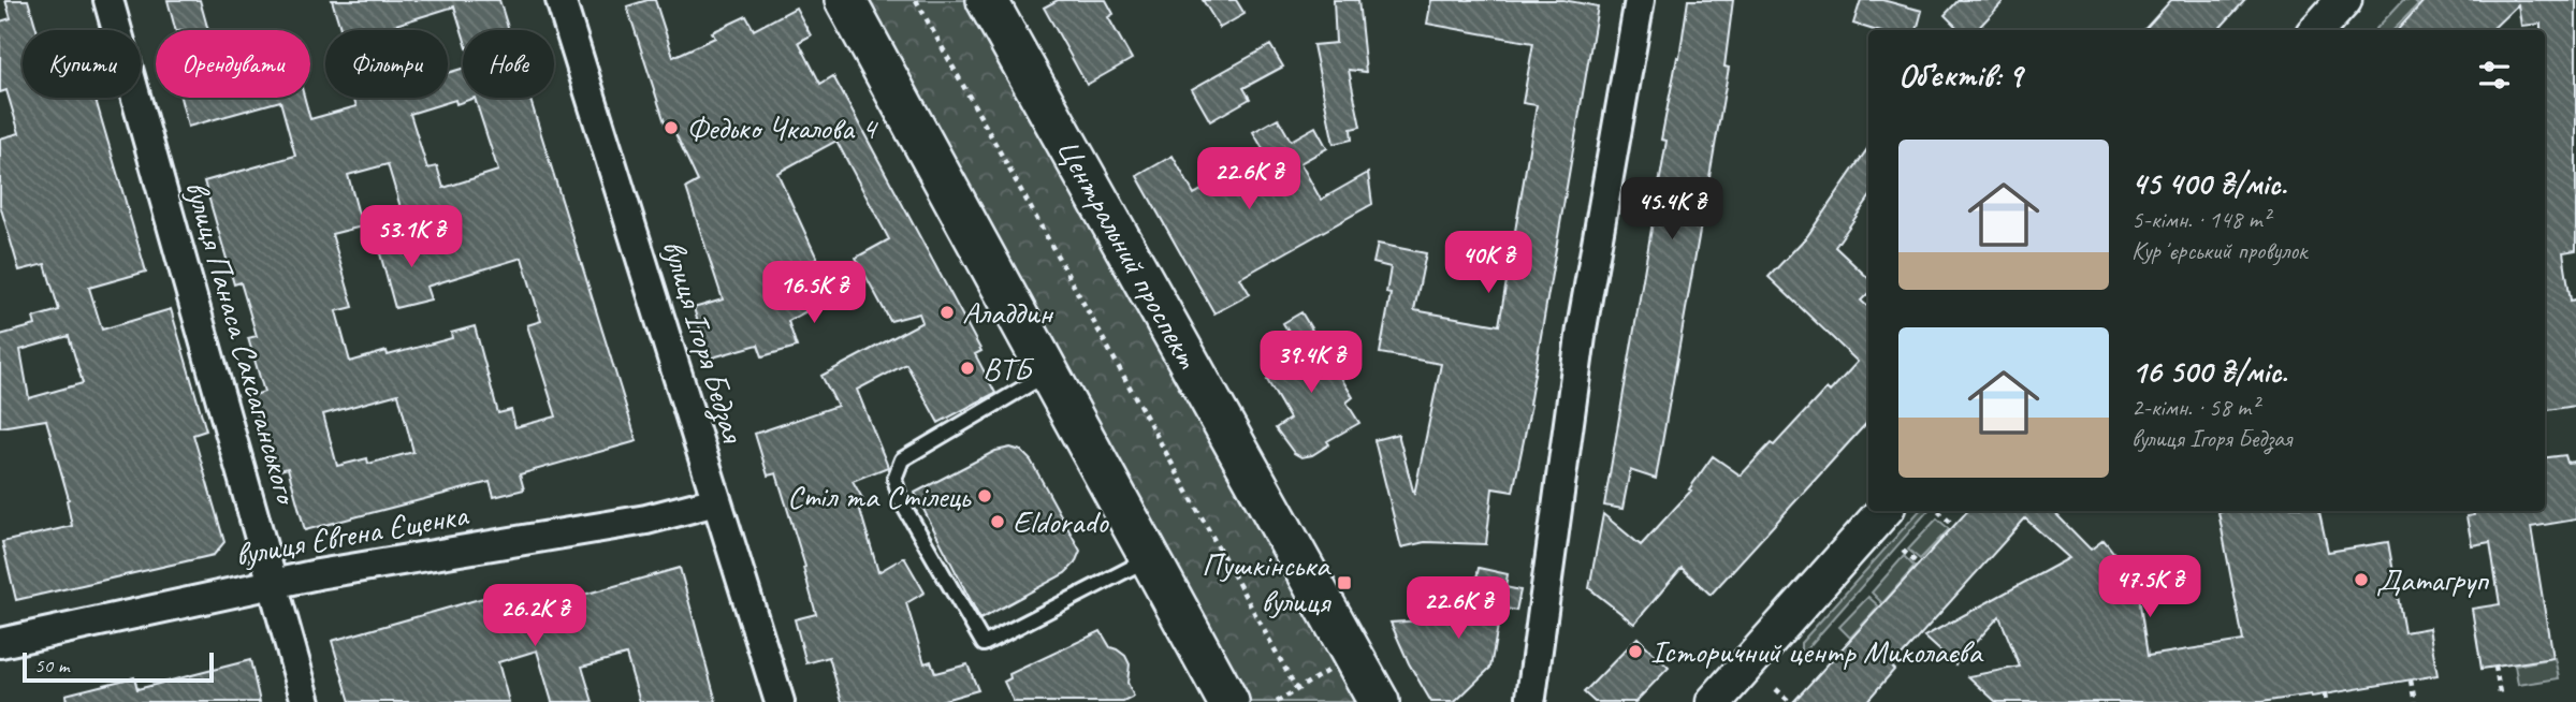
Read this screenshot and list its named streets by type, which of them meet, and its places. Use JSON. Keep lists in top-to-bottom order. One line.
{"streets":{"main road":["Центральний проспект"],"street":["вулиця Ігоря Бедзая","вулиця Панаса Саксаганського","вулиця Євгена Єщенка"]},"crossings":[["вулиця Ігоря Бедзая","вулиця Євгена Єщенка"],["вулиця Панаса Саксаганського","вулиця Євгена Єщенка"]],"places":{"other":["Федько Чкалова 4","Аладдин","ВТБ","Стіл та Стілець","Eldorado","Датагруп","Історичний центр Миколаєва"],"transit":["Пушкінська вулиця"]},"scale_bar":"50 m","page":{"chip":["Купити","Орендувати","Фільтри","Нове"],"heading":"Об’єктів: 9","list":[{"name":"45 400 ₴/міс.","note":"5-кімн. · 148 m² · Курʼєрський провулок"},{"name":"16 500 ₴/міс.","note":"2-кімн. · 58 m² · вулиця Ігоря Бедзая"}],"price":["22.6K ₴","45.4K ₴","53.1K ₴","40K ₴","16.5K ₴","39.4K ₴","47.5K ₴","22.6K ₴","26.2K ₴"],"scale":"50 m"}}
